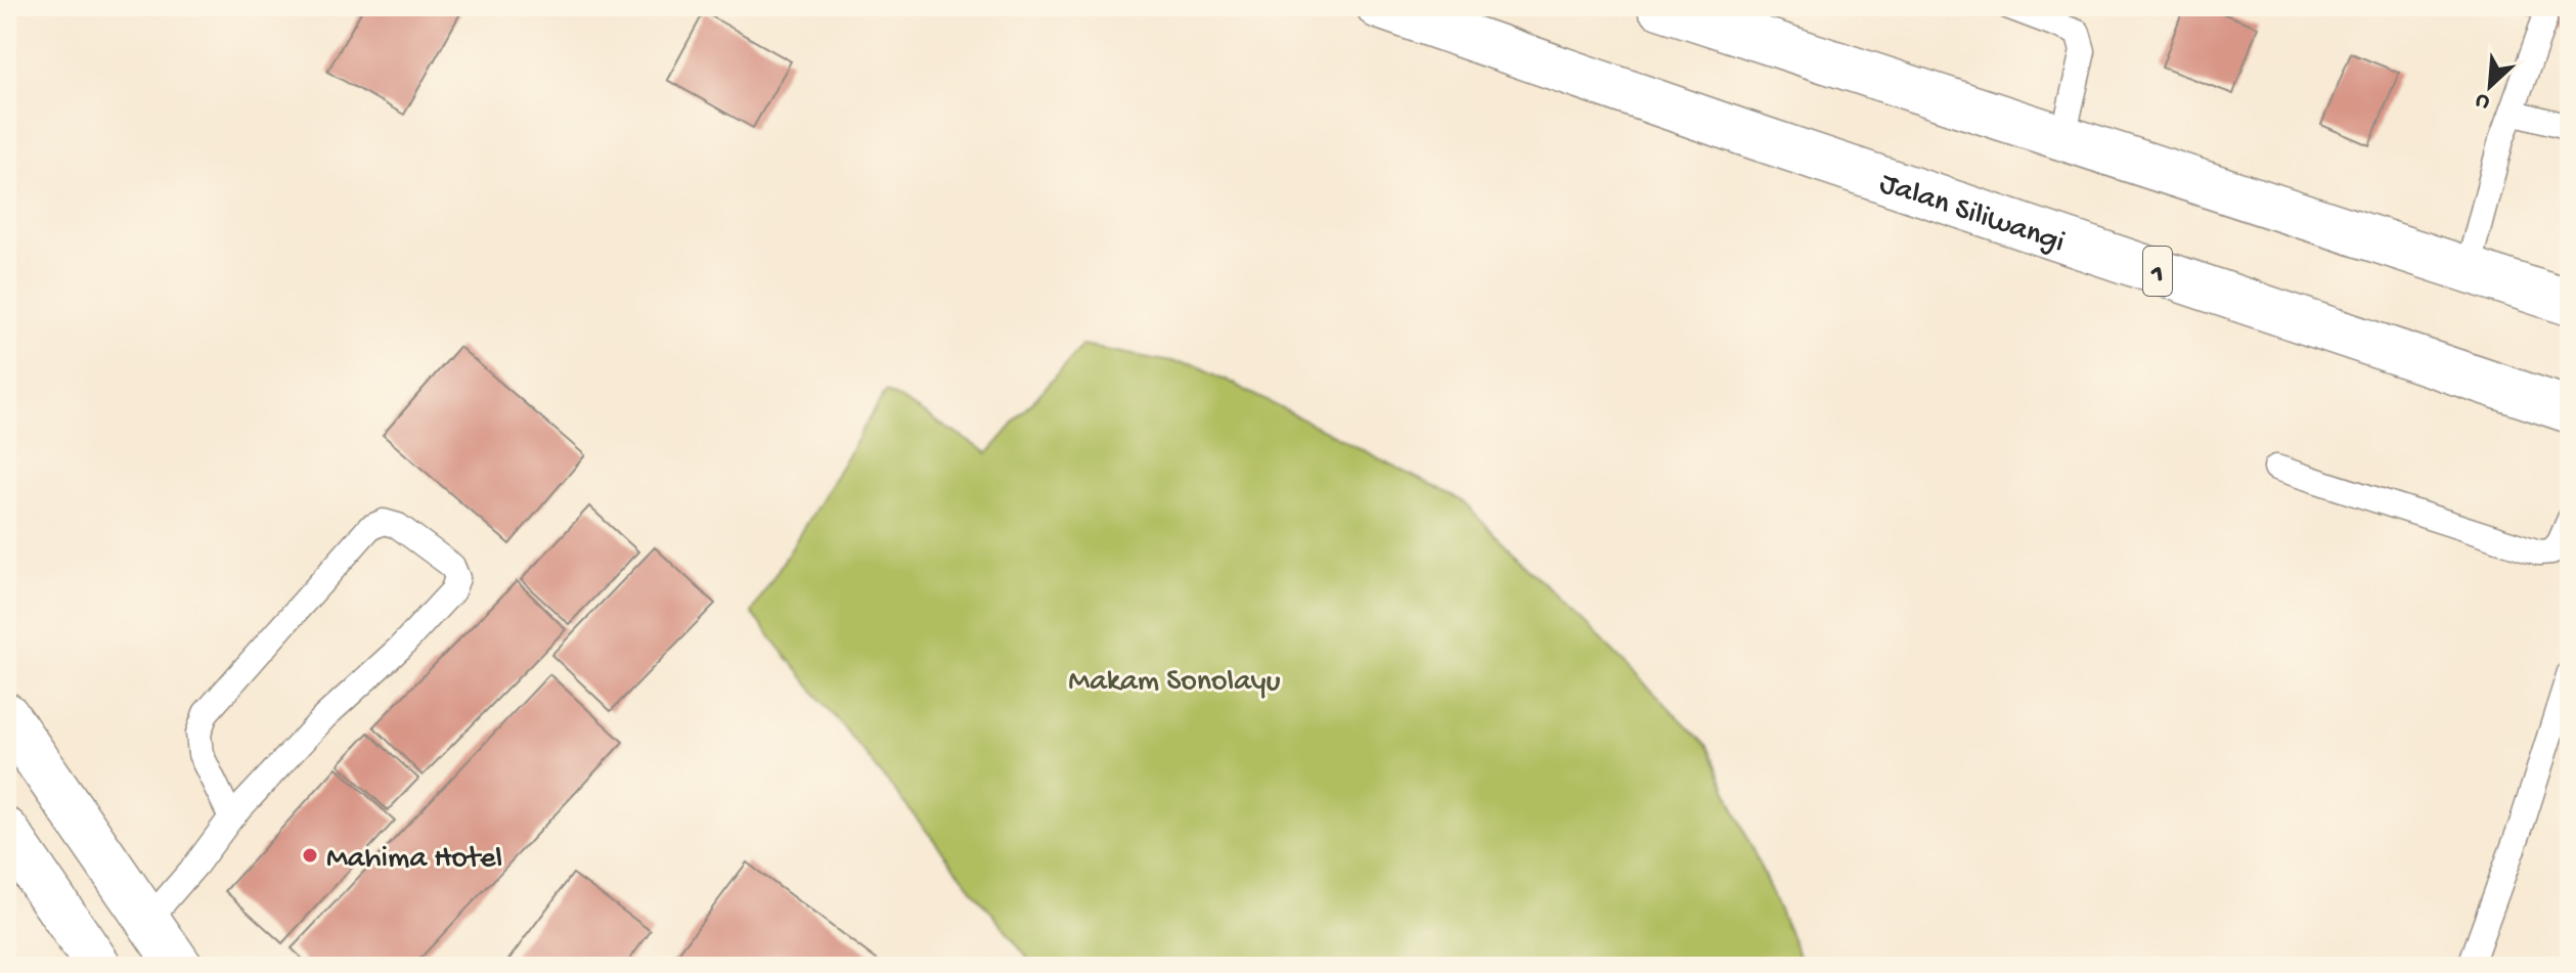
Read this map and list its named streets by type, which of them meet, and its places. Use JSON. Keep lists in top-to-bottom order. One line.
{"streets":{"main road":["Jalan Siliwangi","1"]},"parks":["Makam Sonolayu"],"places":["Mahima Hotel"],"north":"bottom left"}
